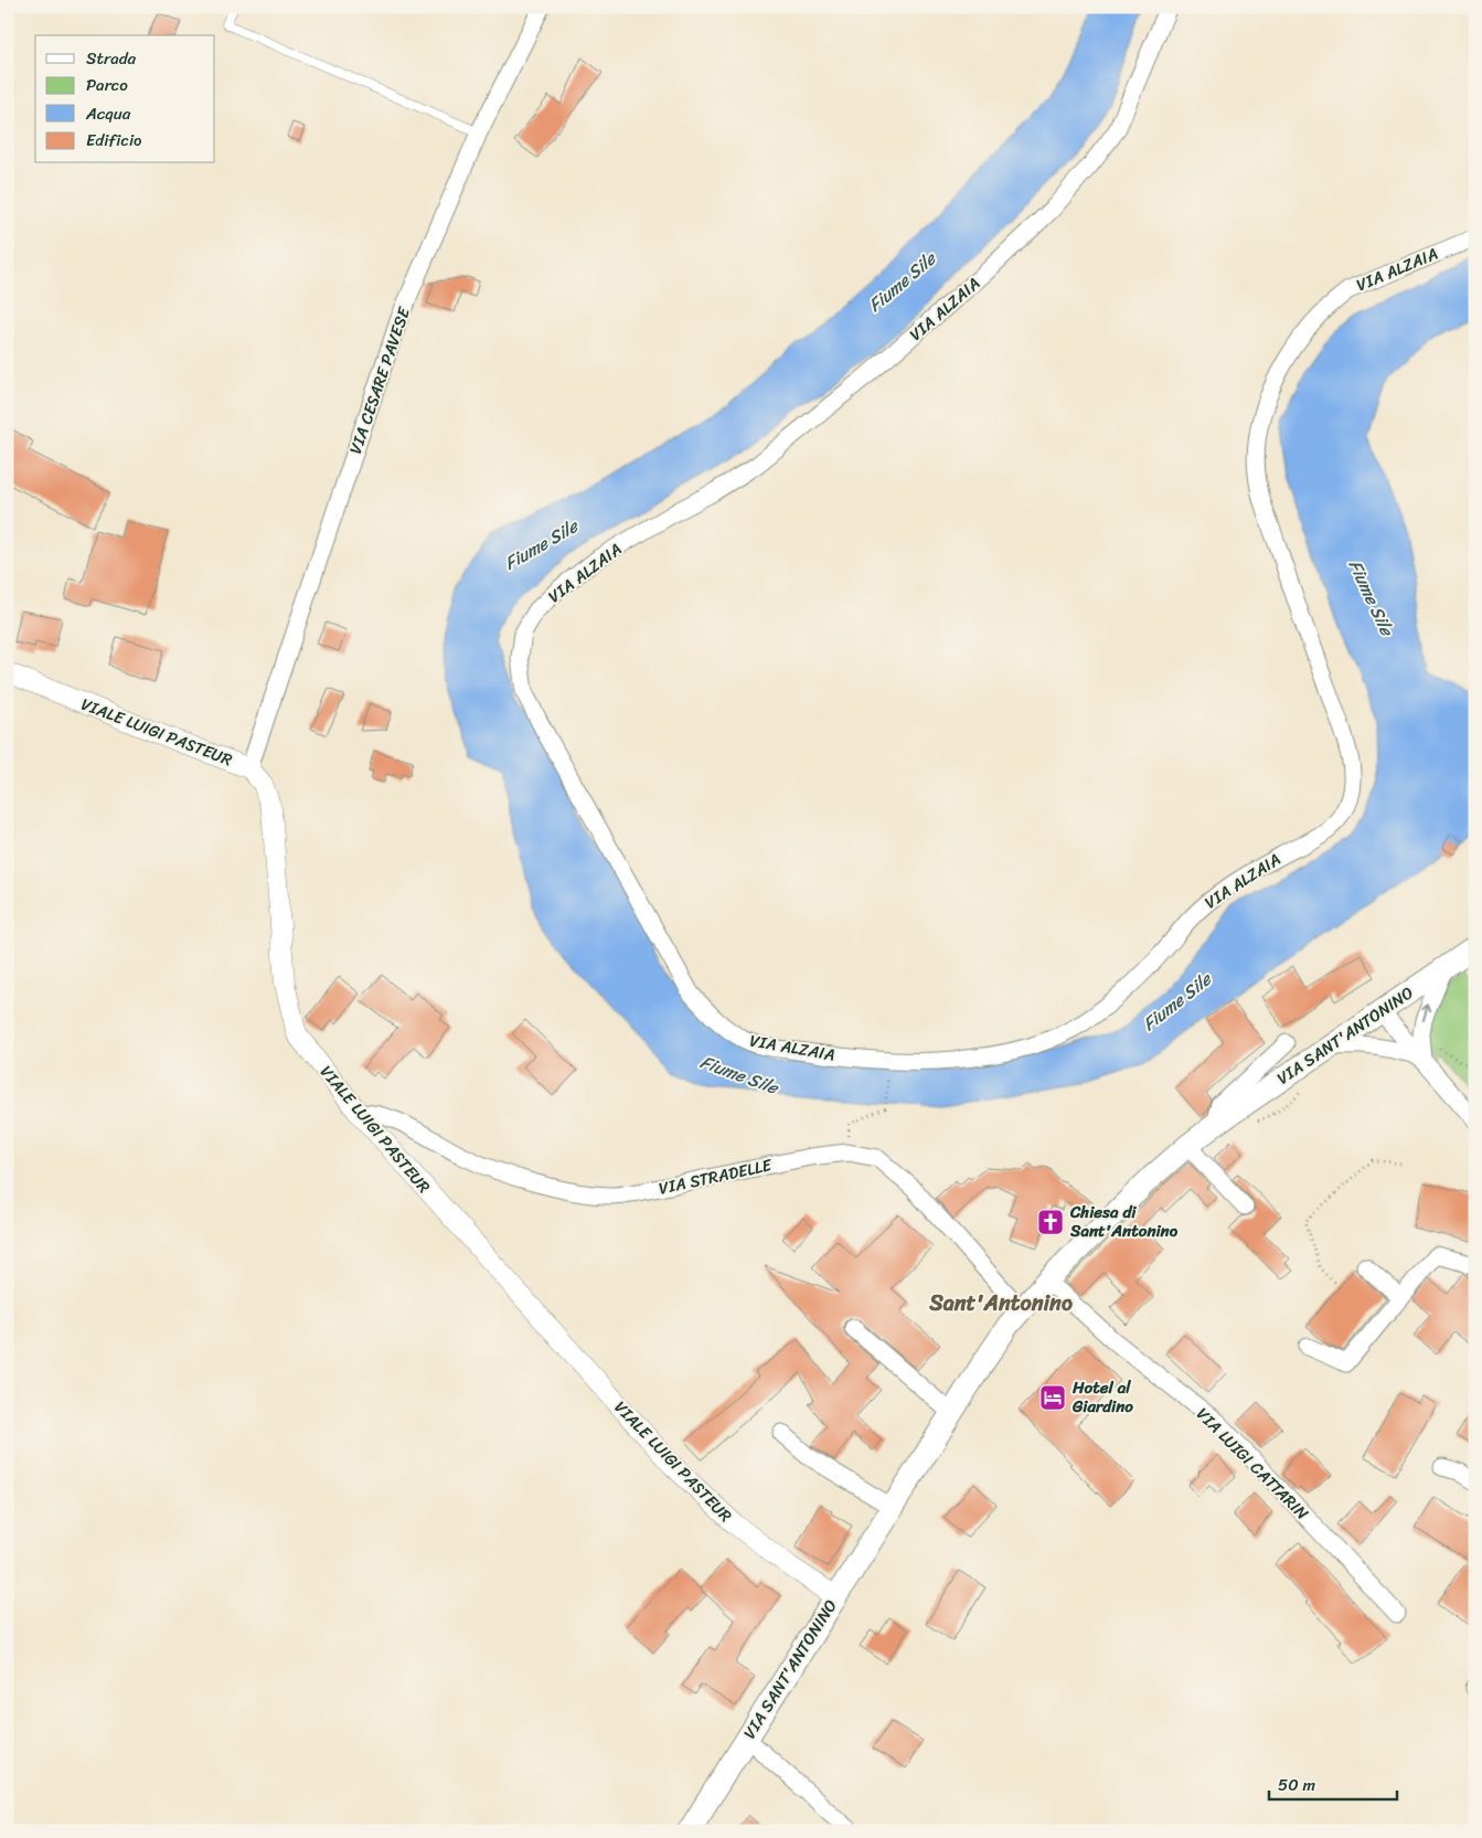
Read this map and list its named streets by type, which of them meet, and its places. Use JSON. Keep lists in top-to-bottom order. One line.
{"streets":{"main road":["VIA SANT'ANTONINO"],"street":["VIA ALZAIA","VIA CESARE PAVESE","VIALE LUIGI PASTEUR","VIA STRADELLE","VIA LUIGI CATTARIN"]},"crossings":[["VIA CESARE PAVESE","VIALE LUIGI PASTEUR"],["VIALE LUIGI PASTEUR","VIA SANT'ANTONINO"],["VIALE LUIGI PASTEUR","VIA STRADELLE"],["VIA SANT'ANTONINO","VIA STRADELLE"],["VIA SANT'ANTONINO","VIA LUIGI CATTARIN"]],"districts":["Sant'Antonino"],"water":["Fiume Sile"],"places":{"church":["Chiesa di Sant'Antonino"],"hotel":["Hotel al Giardino"]},"legend":["Strada","Parco","Acqua","Edificio"],"scale_bar":"50 m"}
